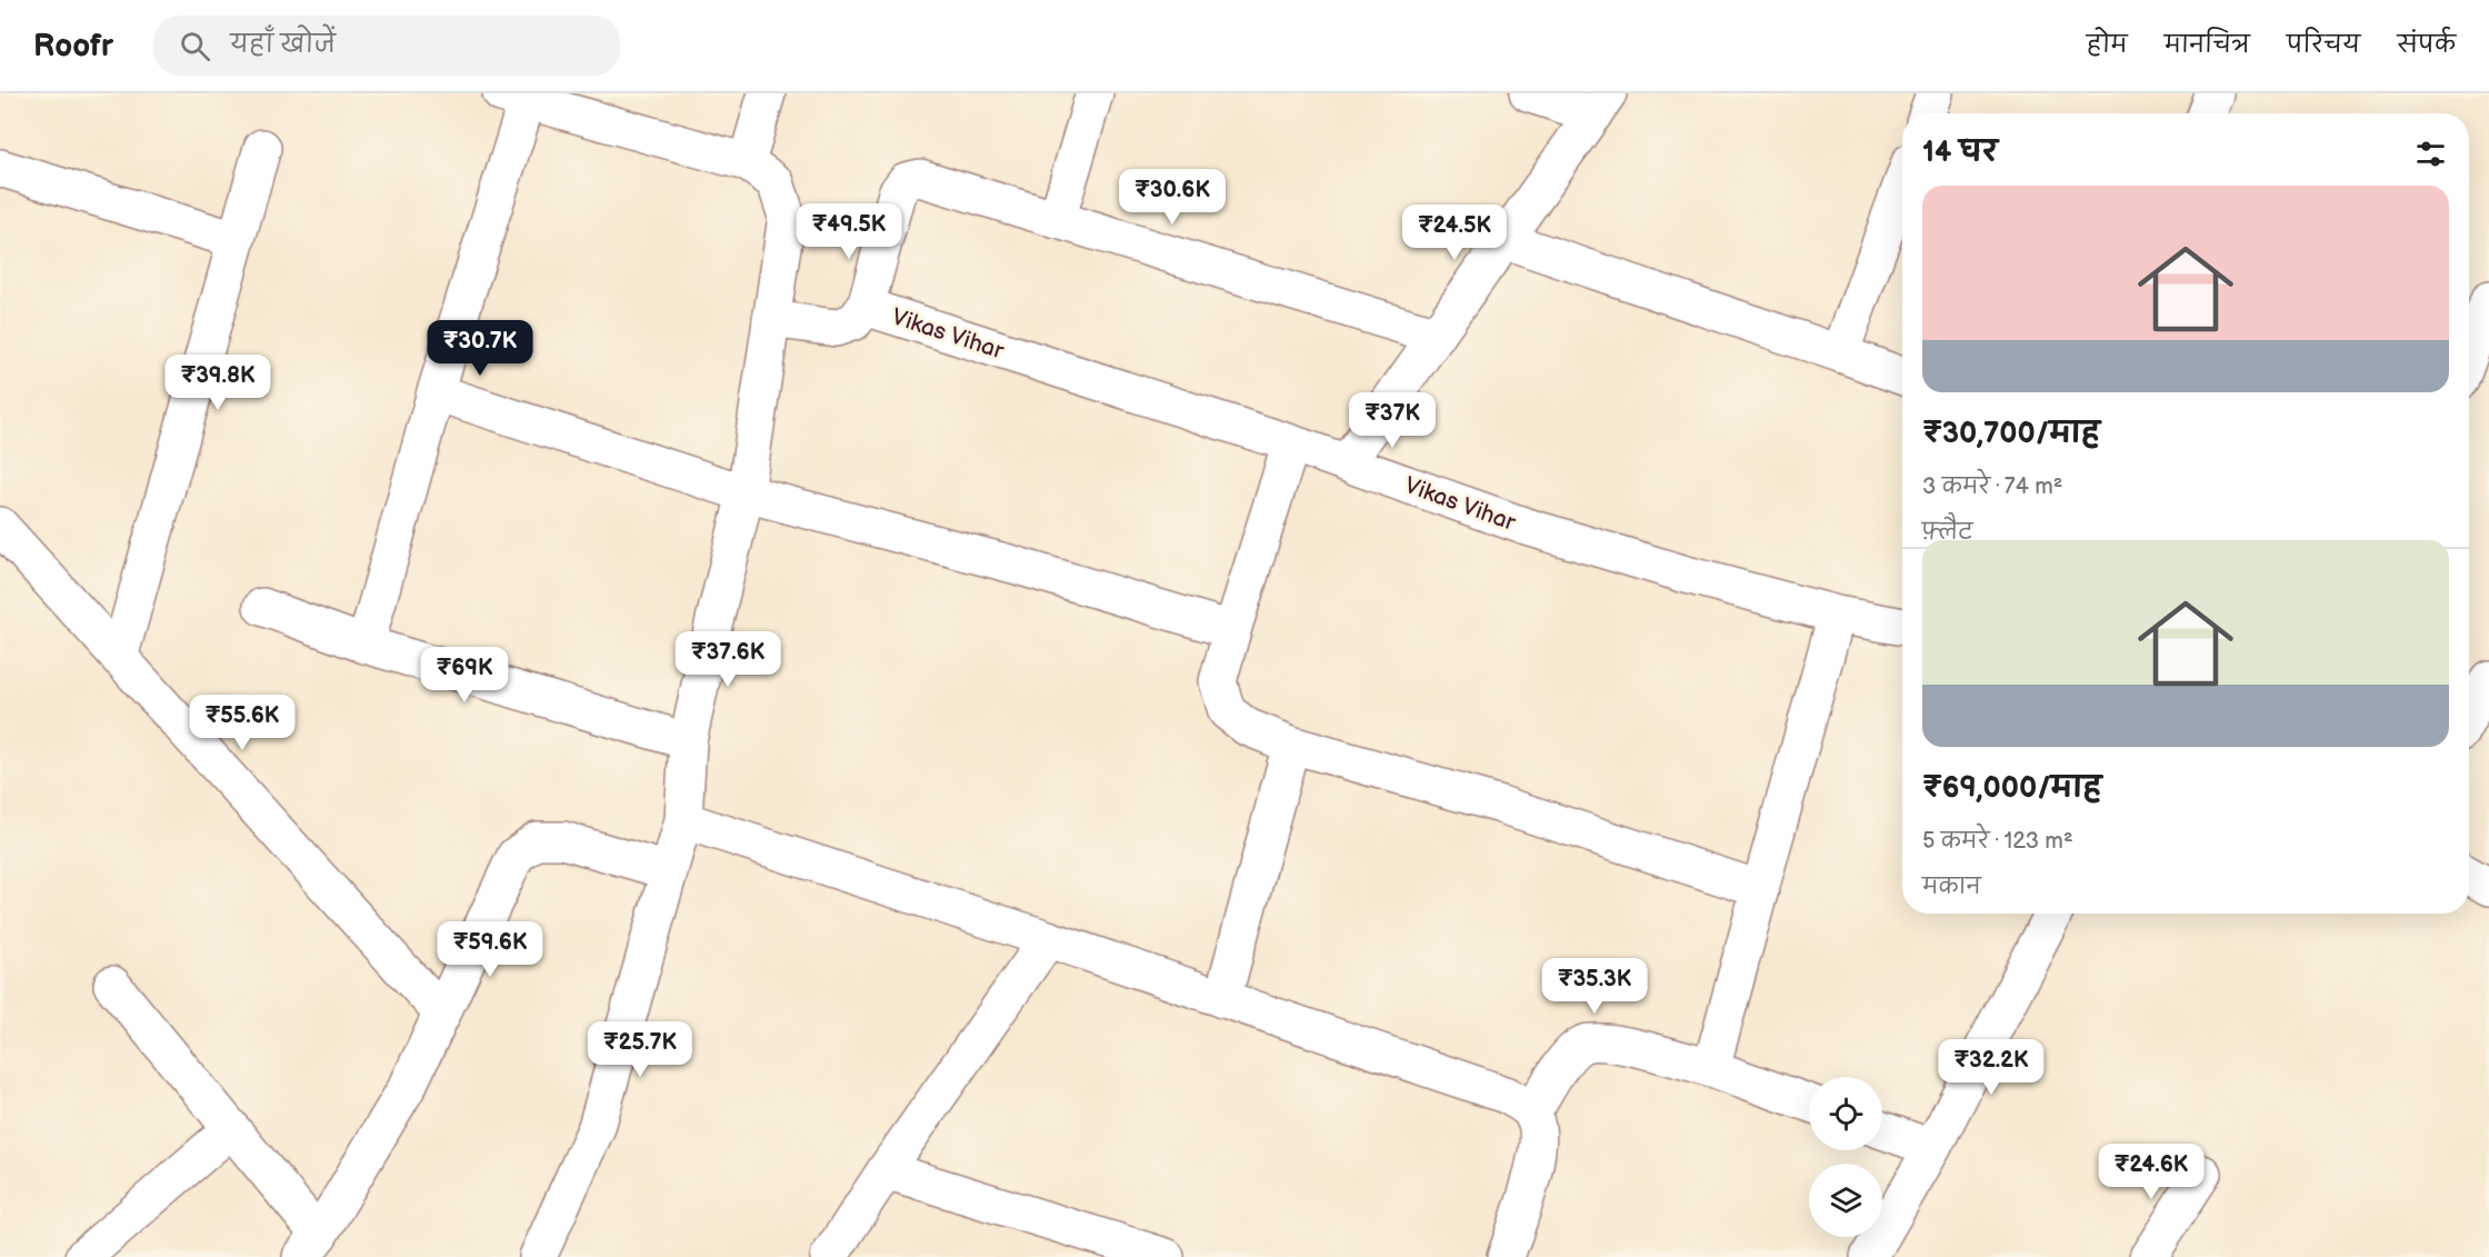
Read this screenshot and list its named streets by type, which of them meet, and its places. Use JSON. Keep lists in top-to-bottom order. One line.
{"streets":{"street":["Vikas Vihar"]},"page":{"header":"Roofr","search":"यहाँ खोजें","nav":["होम","मानचित्र","परिचय","संपर्क"],"heading":"14 घर","price":["₹30.6K","₹49.5K","₹24.5K","₹30.7K","₹39.8K","₹37K","₹37.6K","₹69K","₹55.6K","₹59.6K","₹35.3K","₹25.7K","₹32.2K","₹24.6K"],"list":[{"name":"₹30,700/माह","note":"3 कमरे · 74 m² · फ़्लैट"},{"name":"₹69,000/माह","note":"5 कमरे · 123 m² · मकान"}]}}
